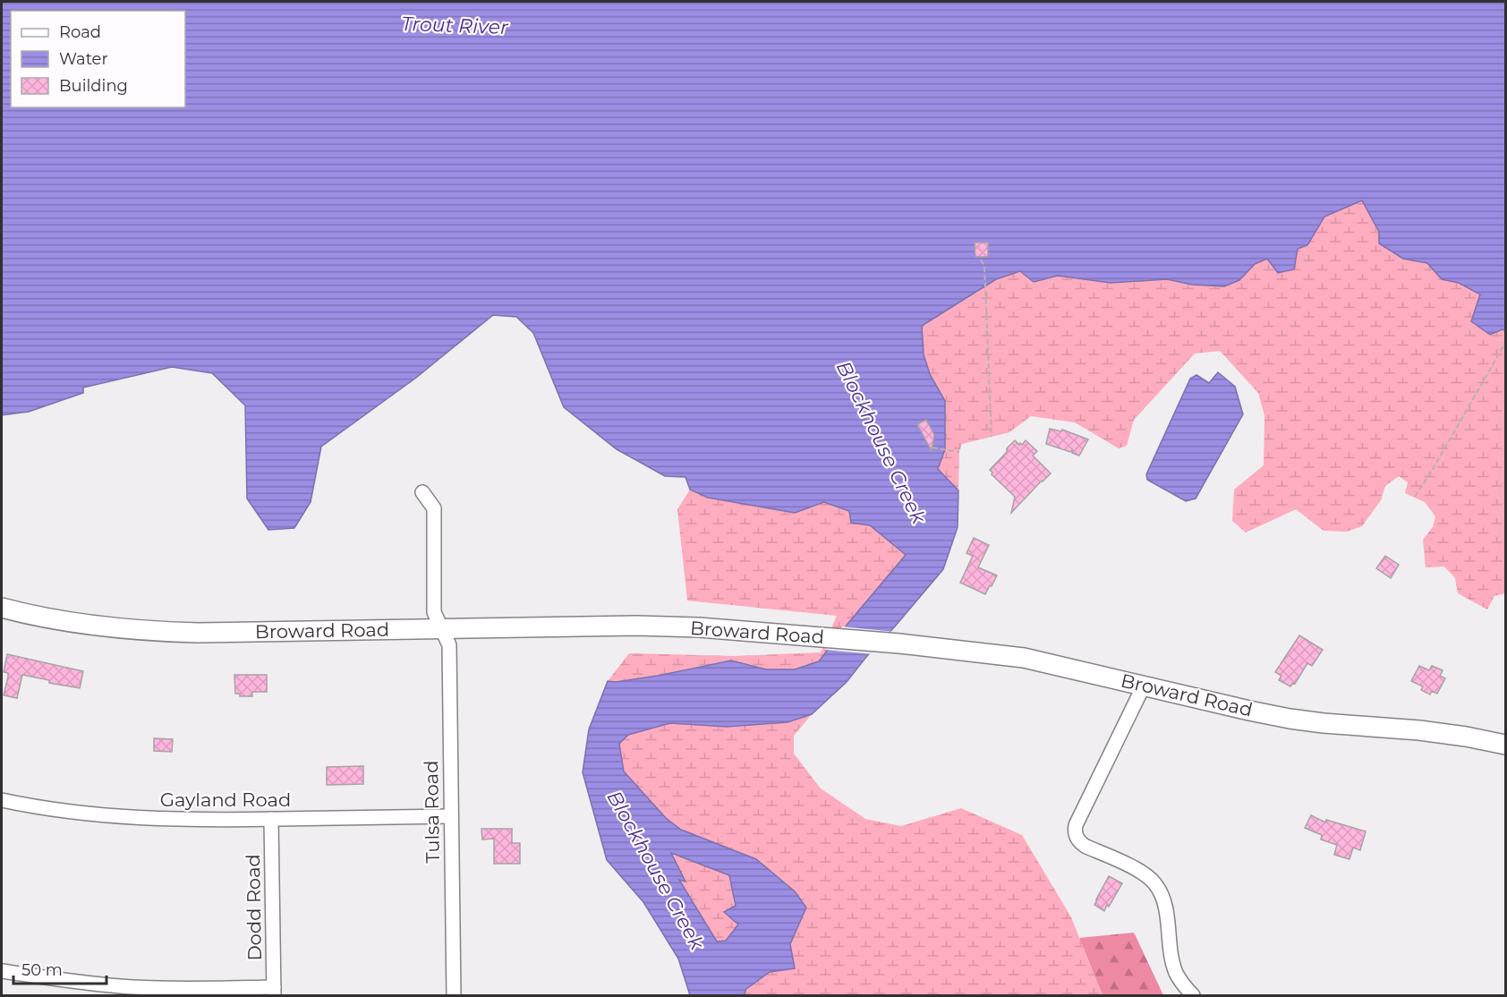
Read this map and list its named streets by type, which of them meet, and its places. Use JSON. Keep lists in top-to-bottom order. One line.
{"streets":{"main road":["Broward Road"],"street":["Gayland Road","Tulsa Road","Dodd Road"]},"crossings":[["Broward Road","Tulsa Road"],["Gayland Road","Tulsa Road"],["Gayland Road","Dodd Road"]],"water":["Trout River","Blockhouse Creek"],"legend":["Road","Water","Building"],"scale_bar":"50 m"}
